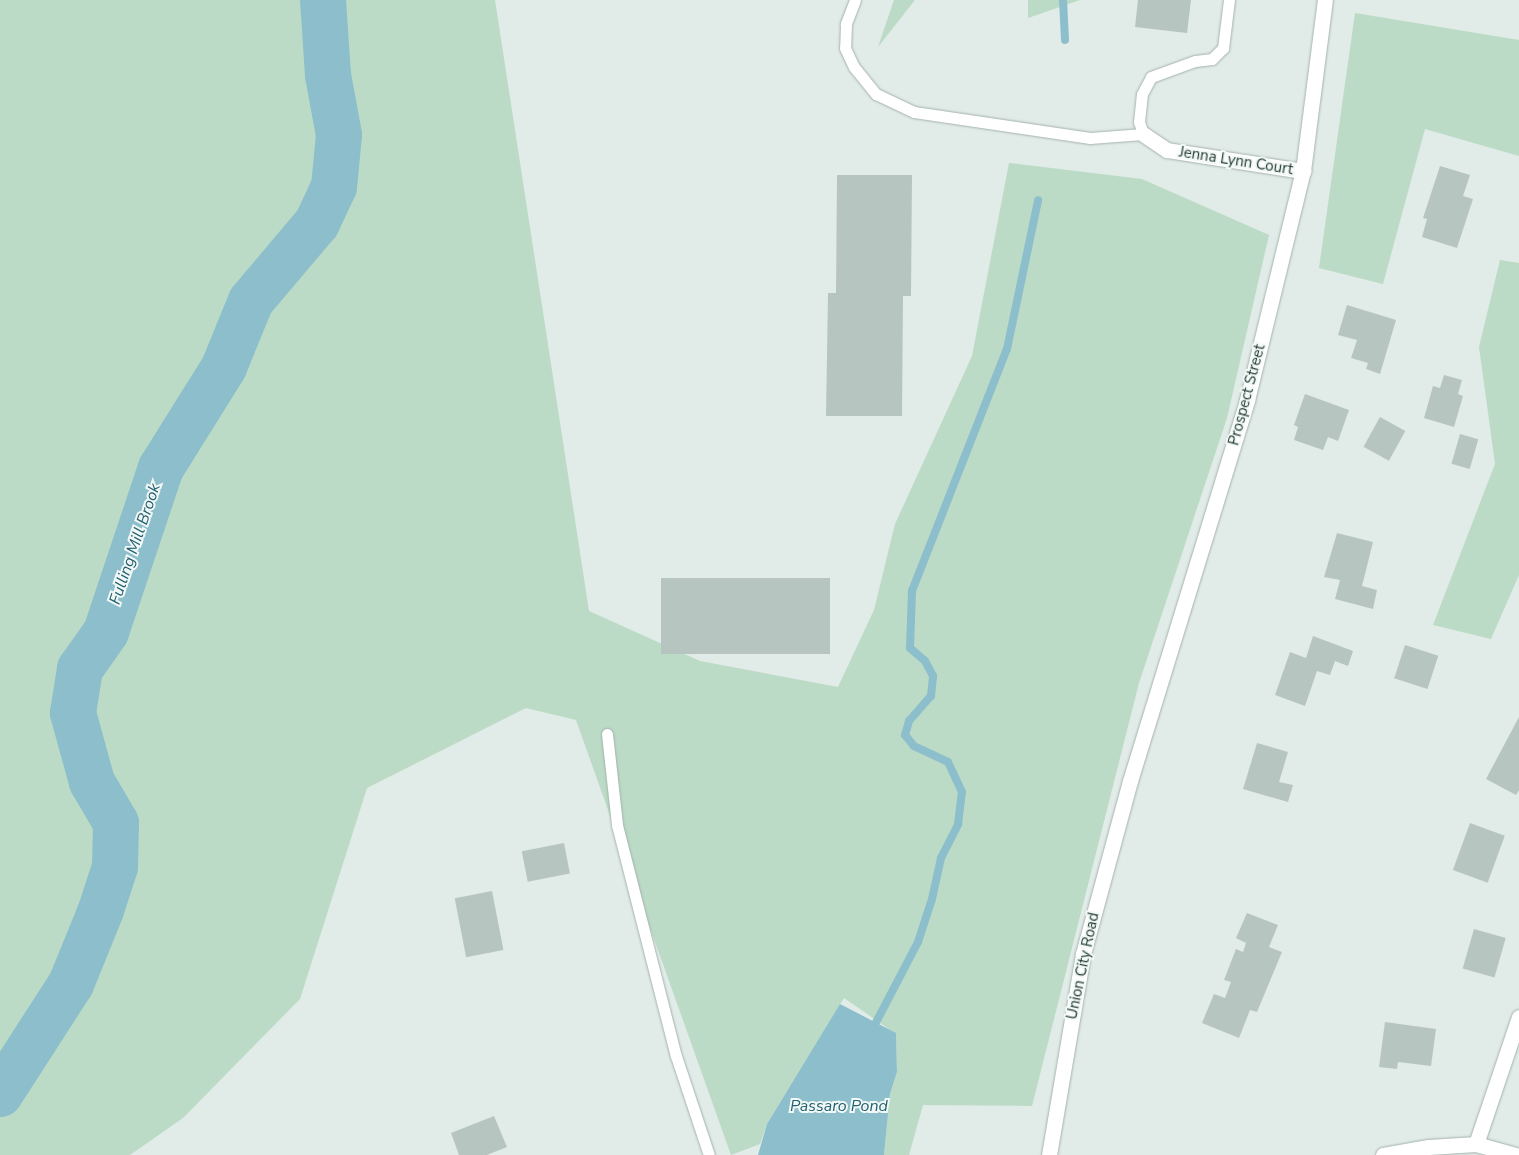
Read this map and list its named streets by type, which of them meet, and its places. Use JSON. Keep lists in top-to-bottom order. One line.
{"streets":{"main road":["Jenna Lynn Court","Prospect Street","Union City Road"]},"crossings":[["Jenna Lynn Court","Prospect Street"],["Prospect Street","Union City Road"]],"water":["Fulling Mill Brook","Passaro Pond"]}
